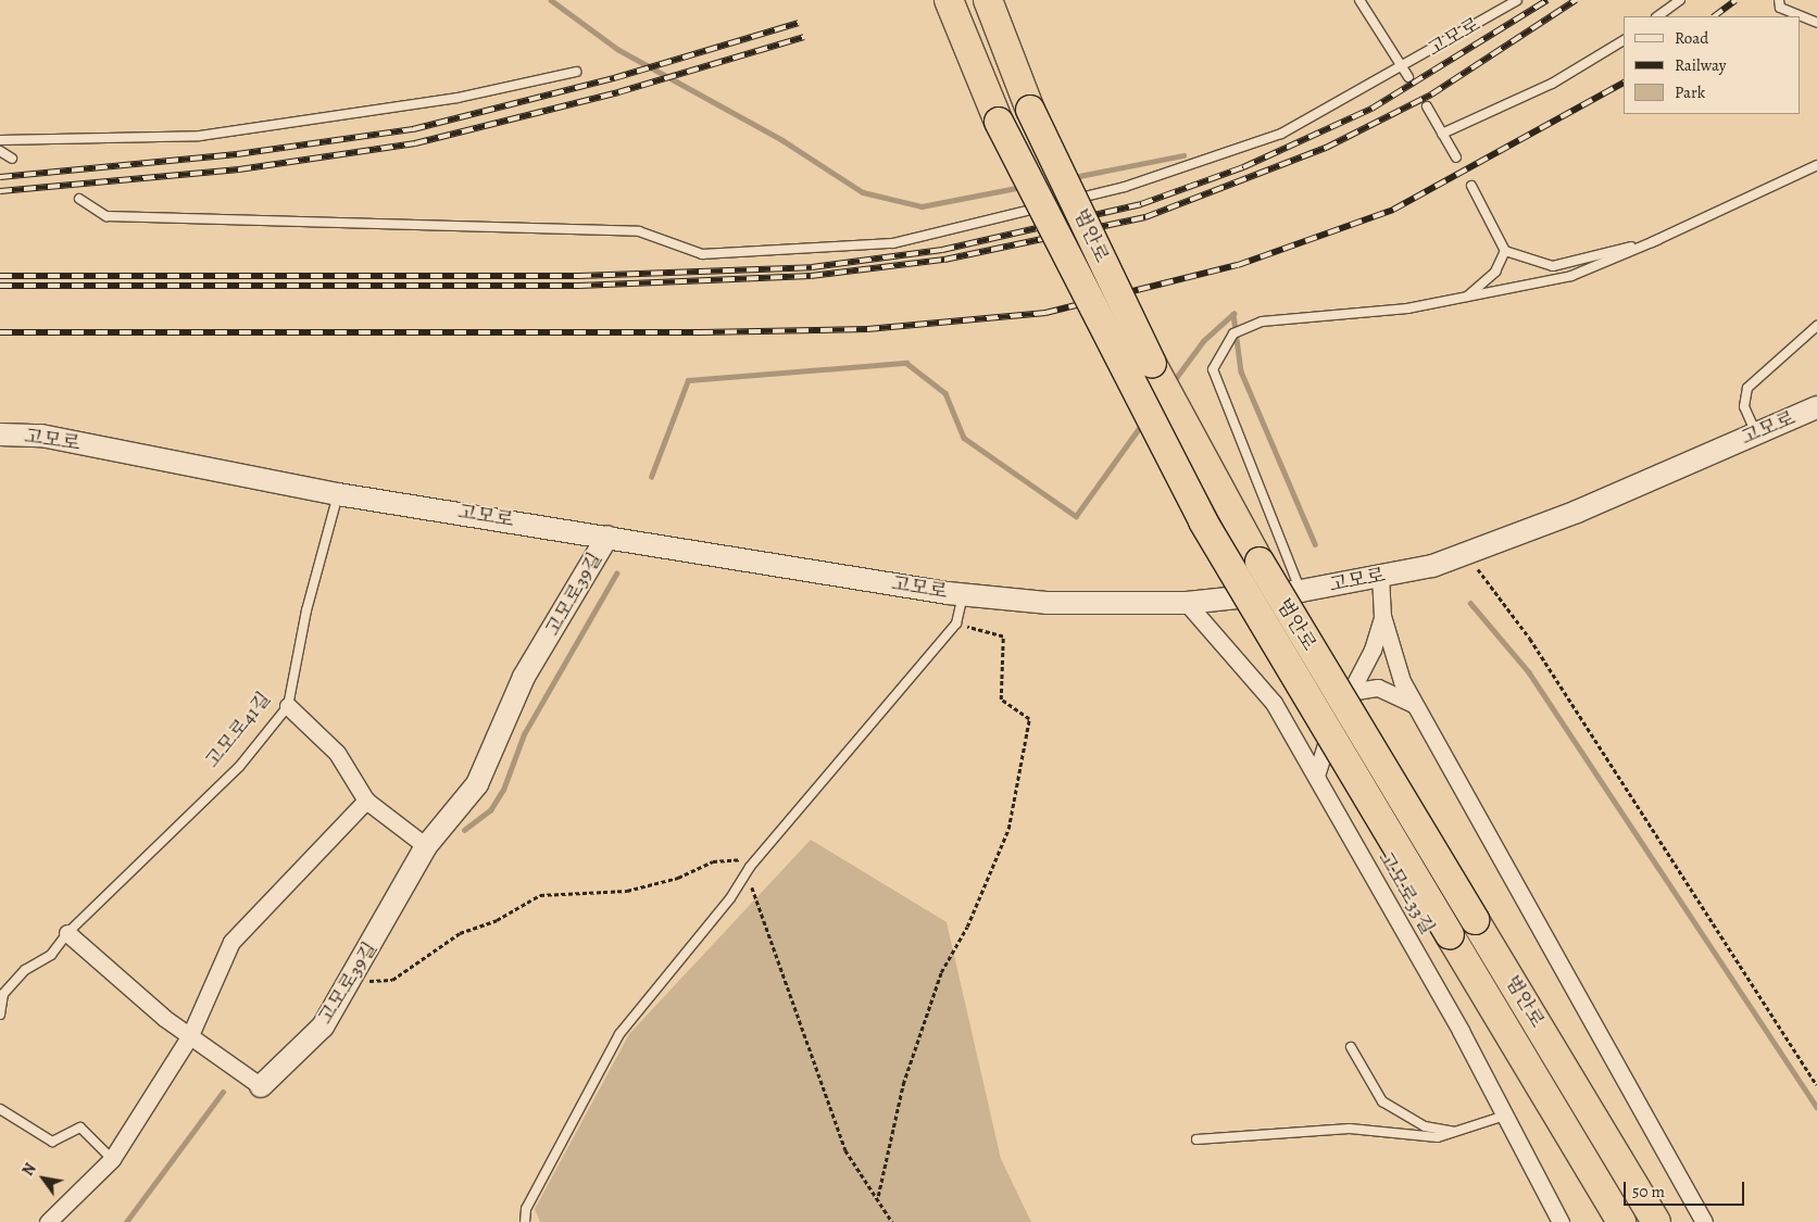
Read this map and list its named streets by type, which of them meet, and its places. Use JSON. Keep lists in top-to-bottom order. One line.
{"streets":{"highway":["범안로"],"main road":["고모로","고모로39길"],"street":["고모로33길"],"lane":["고모로41길"]},"crossings":[["고모로","고모로39길"],["고모로","고모로41길"],["고모로","고모로33길"]],"legend":["Road","Railway","Park"],"scale_bar":"50 m","north":"top left"}
